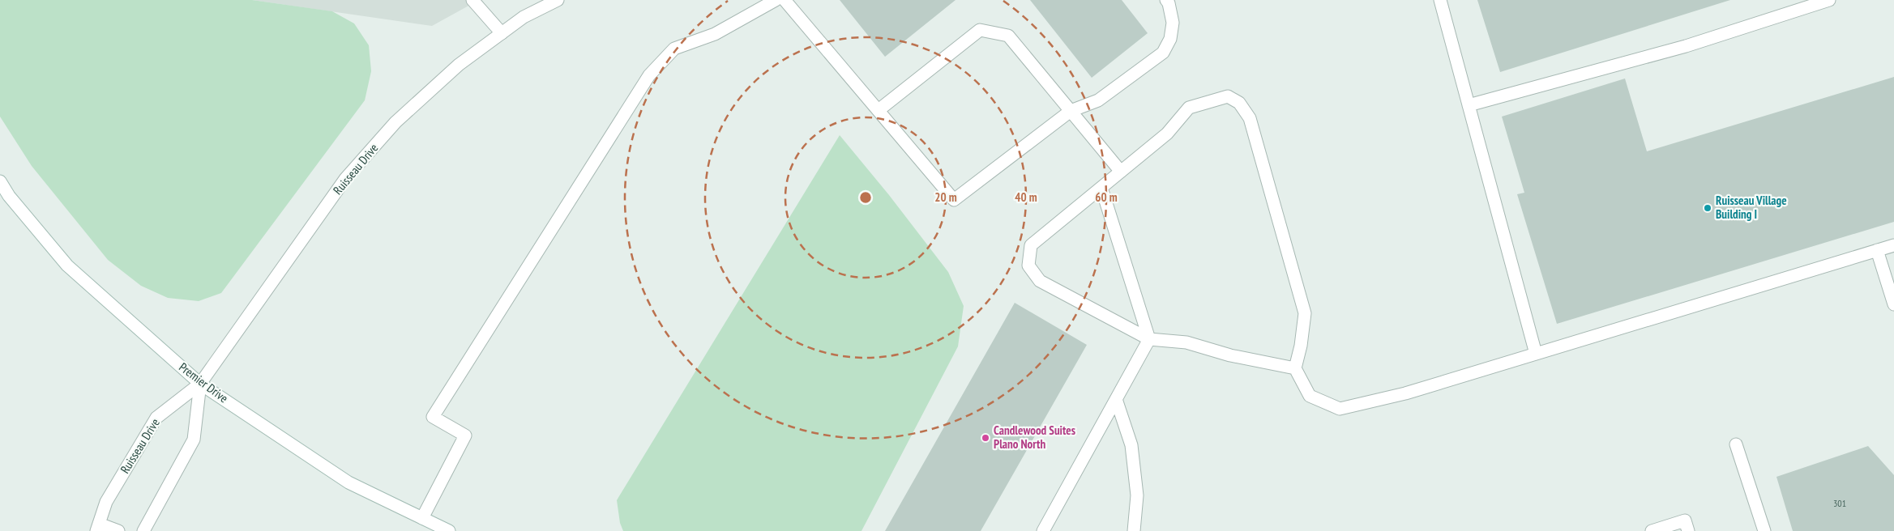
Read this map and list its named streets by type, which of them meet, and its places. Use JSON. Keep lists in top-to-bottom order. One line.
{"streets":{"street":["Ruisseau Drive","Premier Drive"]},"crossings":[["Ruisseau Drive","Premier Drive"]],"places":["Ruisseau Village Building I","Candlewood Suites Plano North"],"house_numbers":["301"],"rings":["20 m","40 m","60 m"]}
